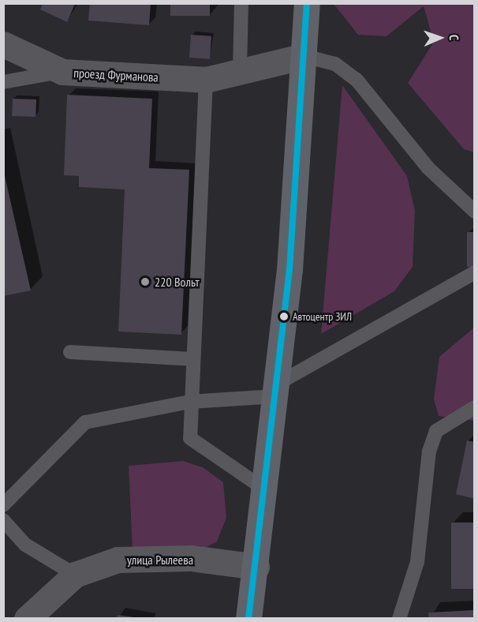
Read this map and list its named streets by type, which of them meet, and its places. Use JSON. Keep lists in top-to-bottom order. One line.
{"streets":{"street":["проезд Фурманова","улица Рылеева"]},"places":["220 Вольт","Автоцентр ЗИЛ"],"north":"right"}
